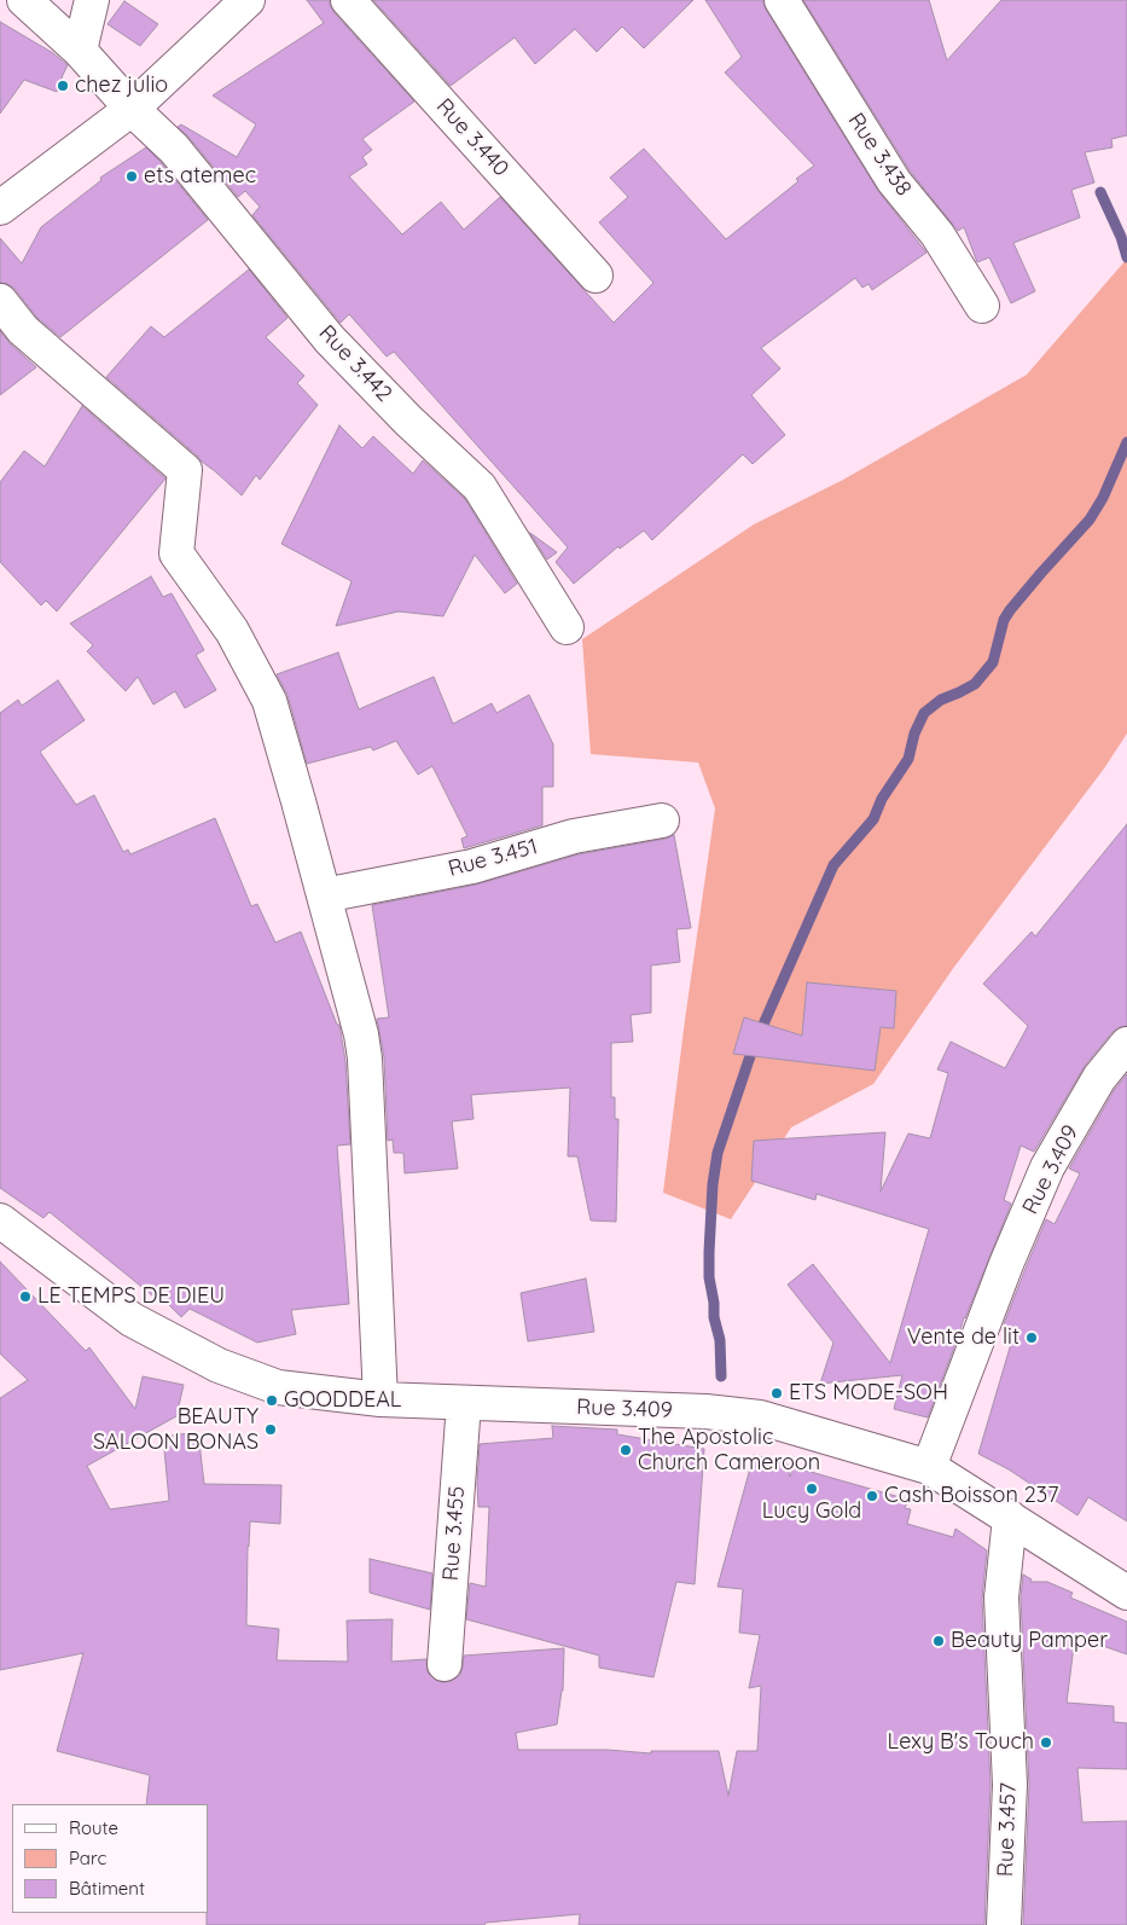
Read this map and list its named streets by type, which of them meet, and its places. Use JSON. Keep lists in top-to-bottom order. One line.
{"streets":{"street":["Rue 3.440","Rue 3.438","Rue 3.442","Rue 3.451","Rue 3.409","Rue 3.455","Rue 3.457"]},"crossings":[["Rue 3.409","Rue 3.455"]],"places":["chez julio","ets atemec","LE TEMPS DE DIEU","Vente de lit","ETS MODE-SOH","GOODDEAL","BEAUTY SALOON BONAS","The Apostolic Church Cameroon","Lucy Gold","Cash Boisson 237","Beauty Pamper","Lexy B's Touch"],"legend":["Route","Parc","Bâtiment"]}
